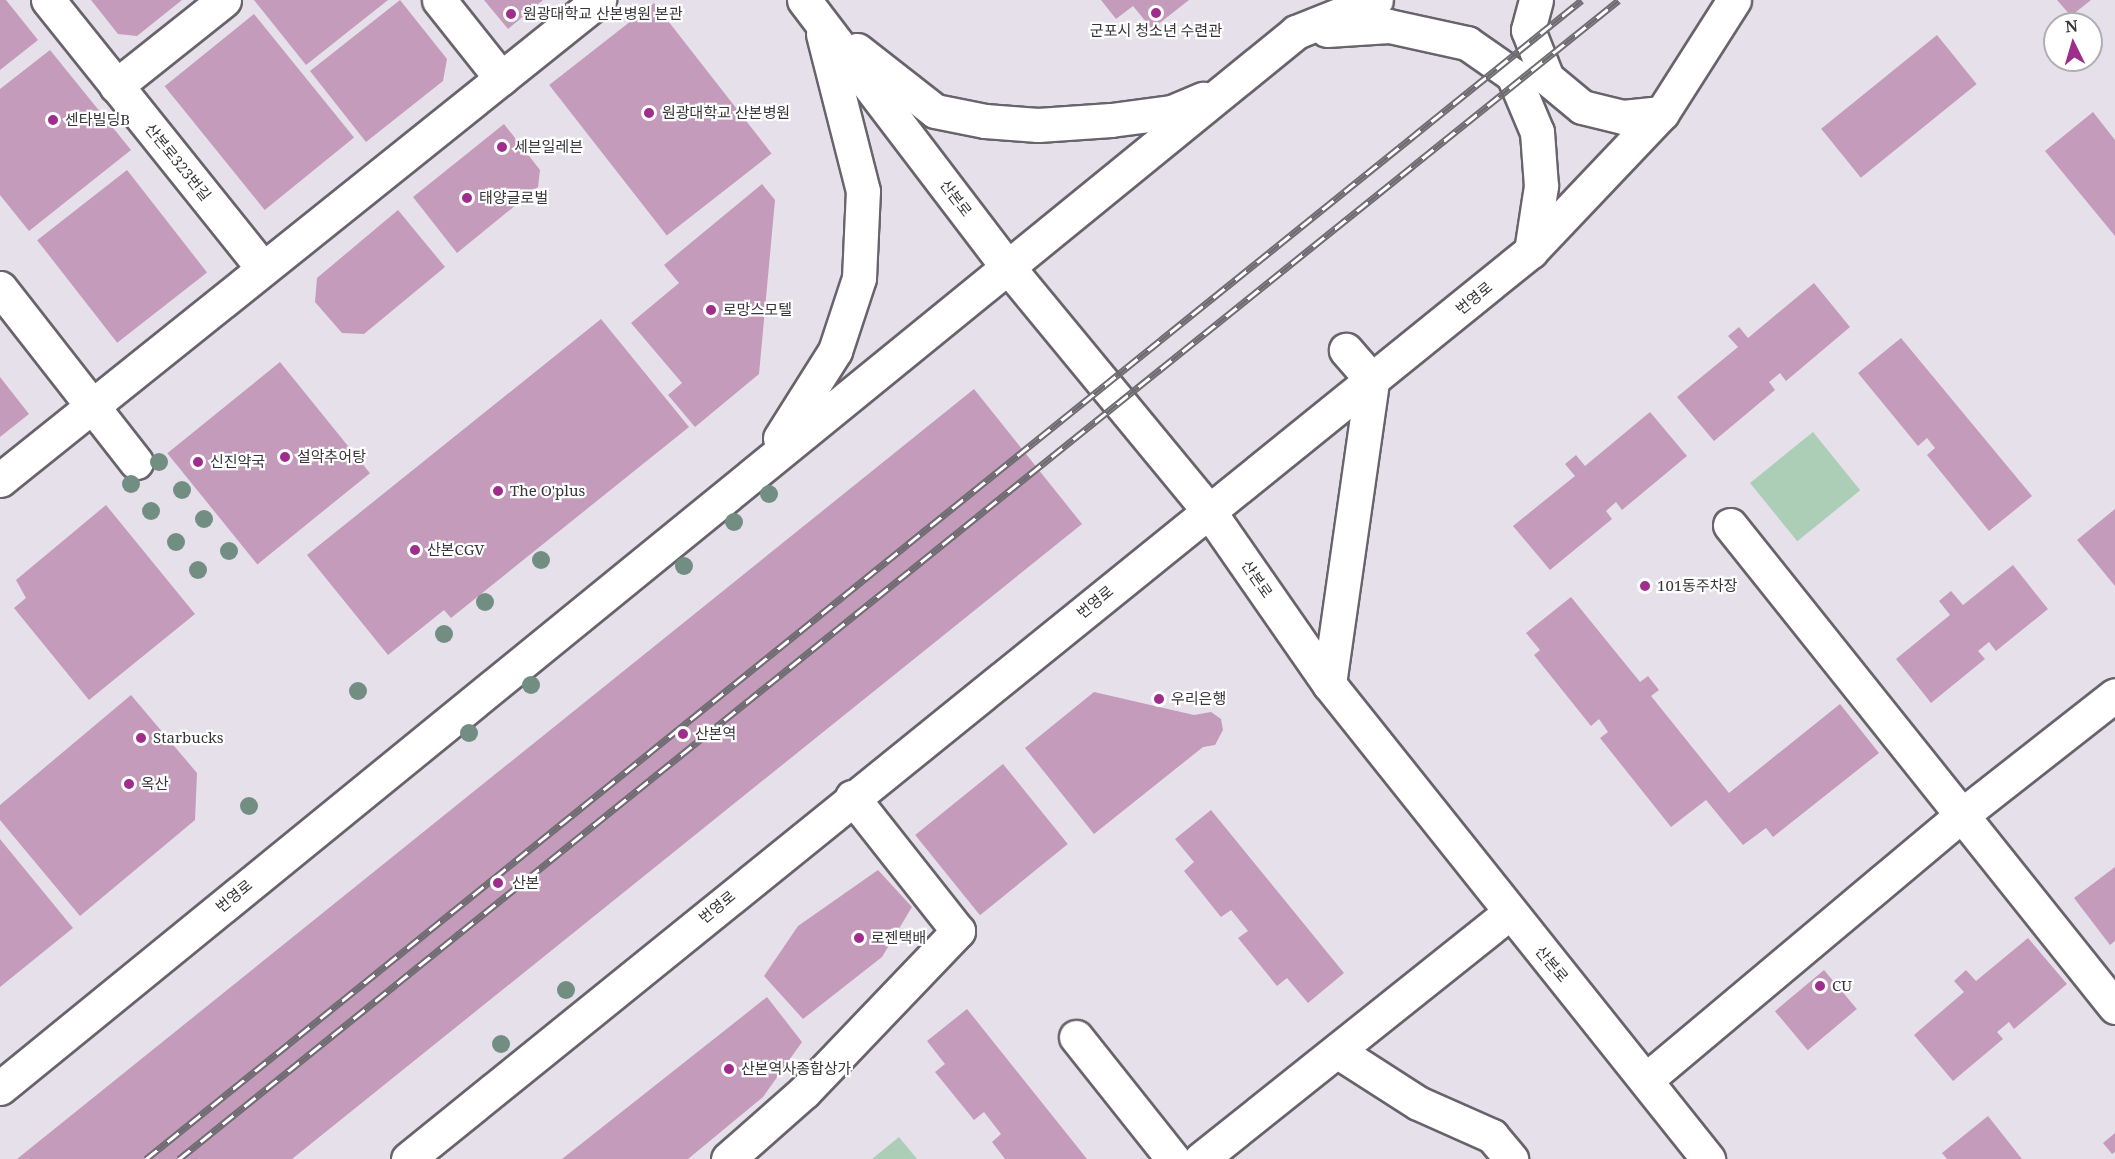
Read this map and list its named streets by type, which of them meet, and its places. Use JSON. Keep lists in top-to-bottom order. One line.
{"streets":{"street":["산본로323번길","산본로","번영로"]},"crossings":[["산본로","번영로"]],"places":["군포시 청소년 수련관","원광대학교 산본병원 본관","원광대학교 산본병원","센타빌딩B","세븐일레븐","태양글로벌","로망스모텔","설악추어탕","신진약국","The O'plus","산본CGV","101동주차장","우리은행","산본역","Starbucks","옥산","산본","로젠택배","CU","산본역사종합상가"],"north":"top"}
